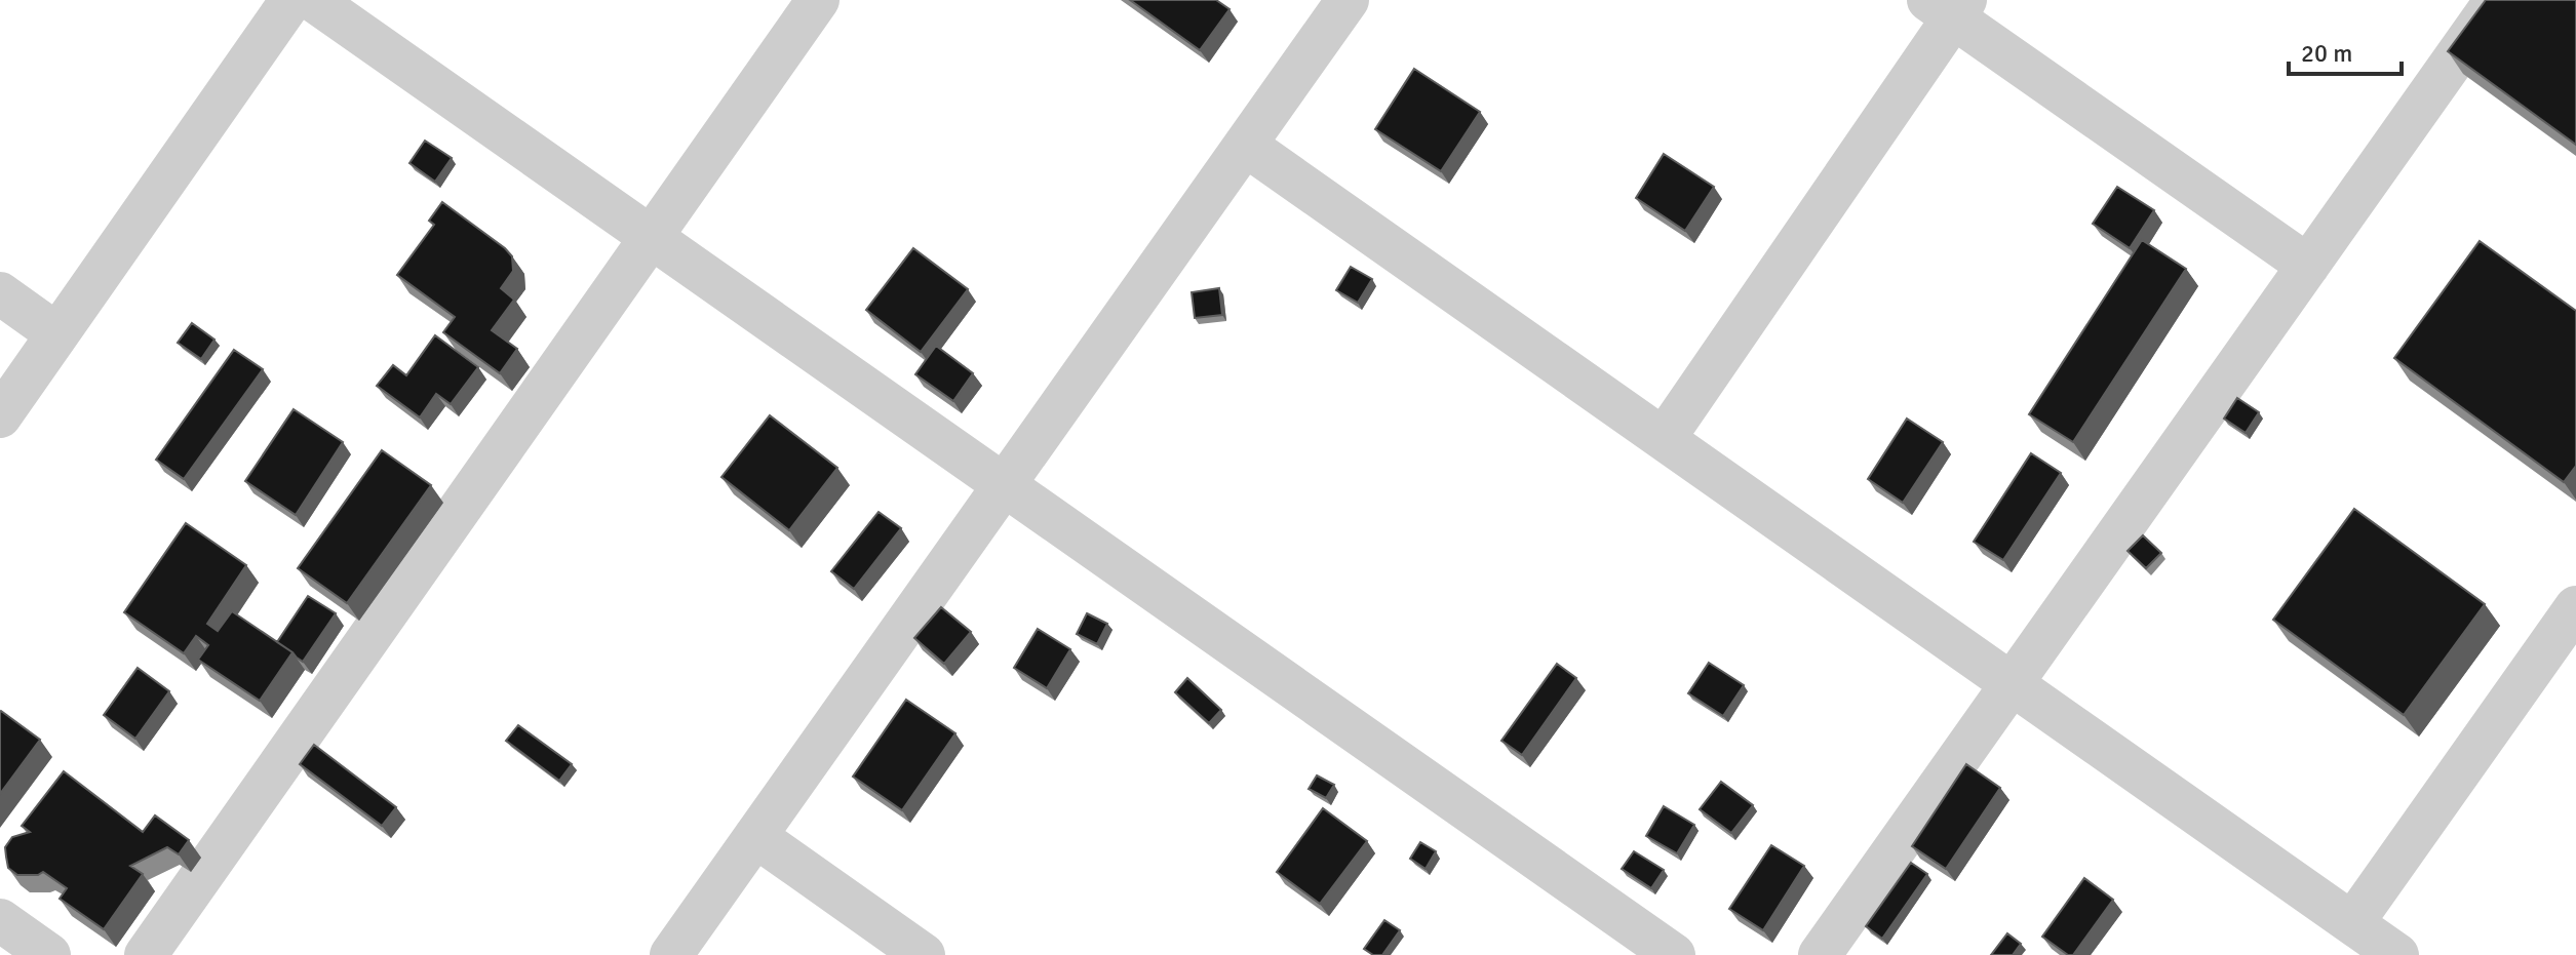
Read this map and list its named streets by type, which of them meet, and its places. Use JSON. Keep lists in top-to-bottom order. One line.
{"scale_bar":"20 m"}
